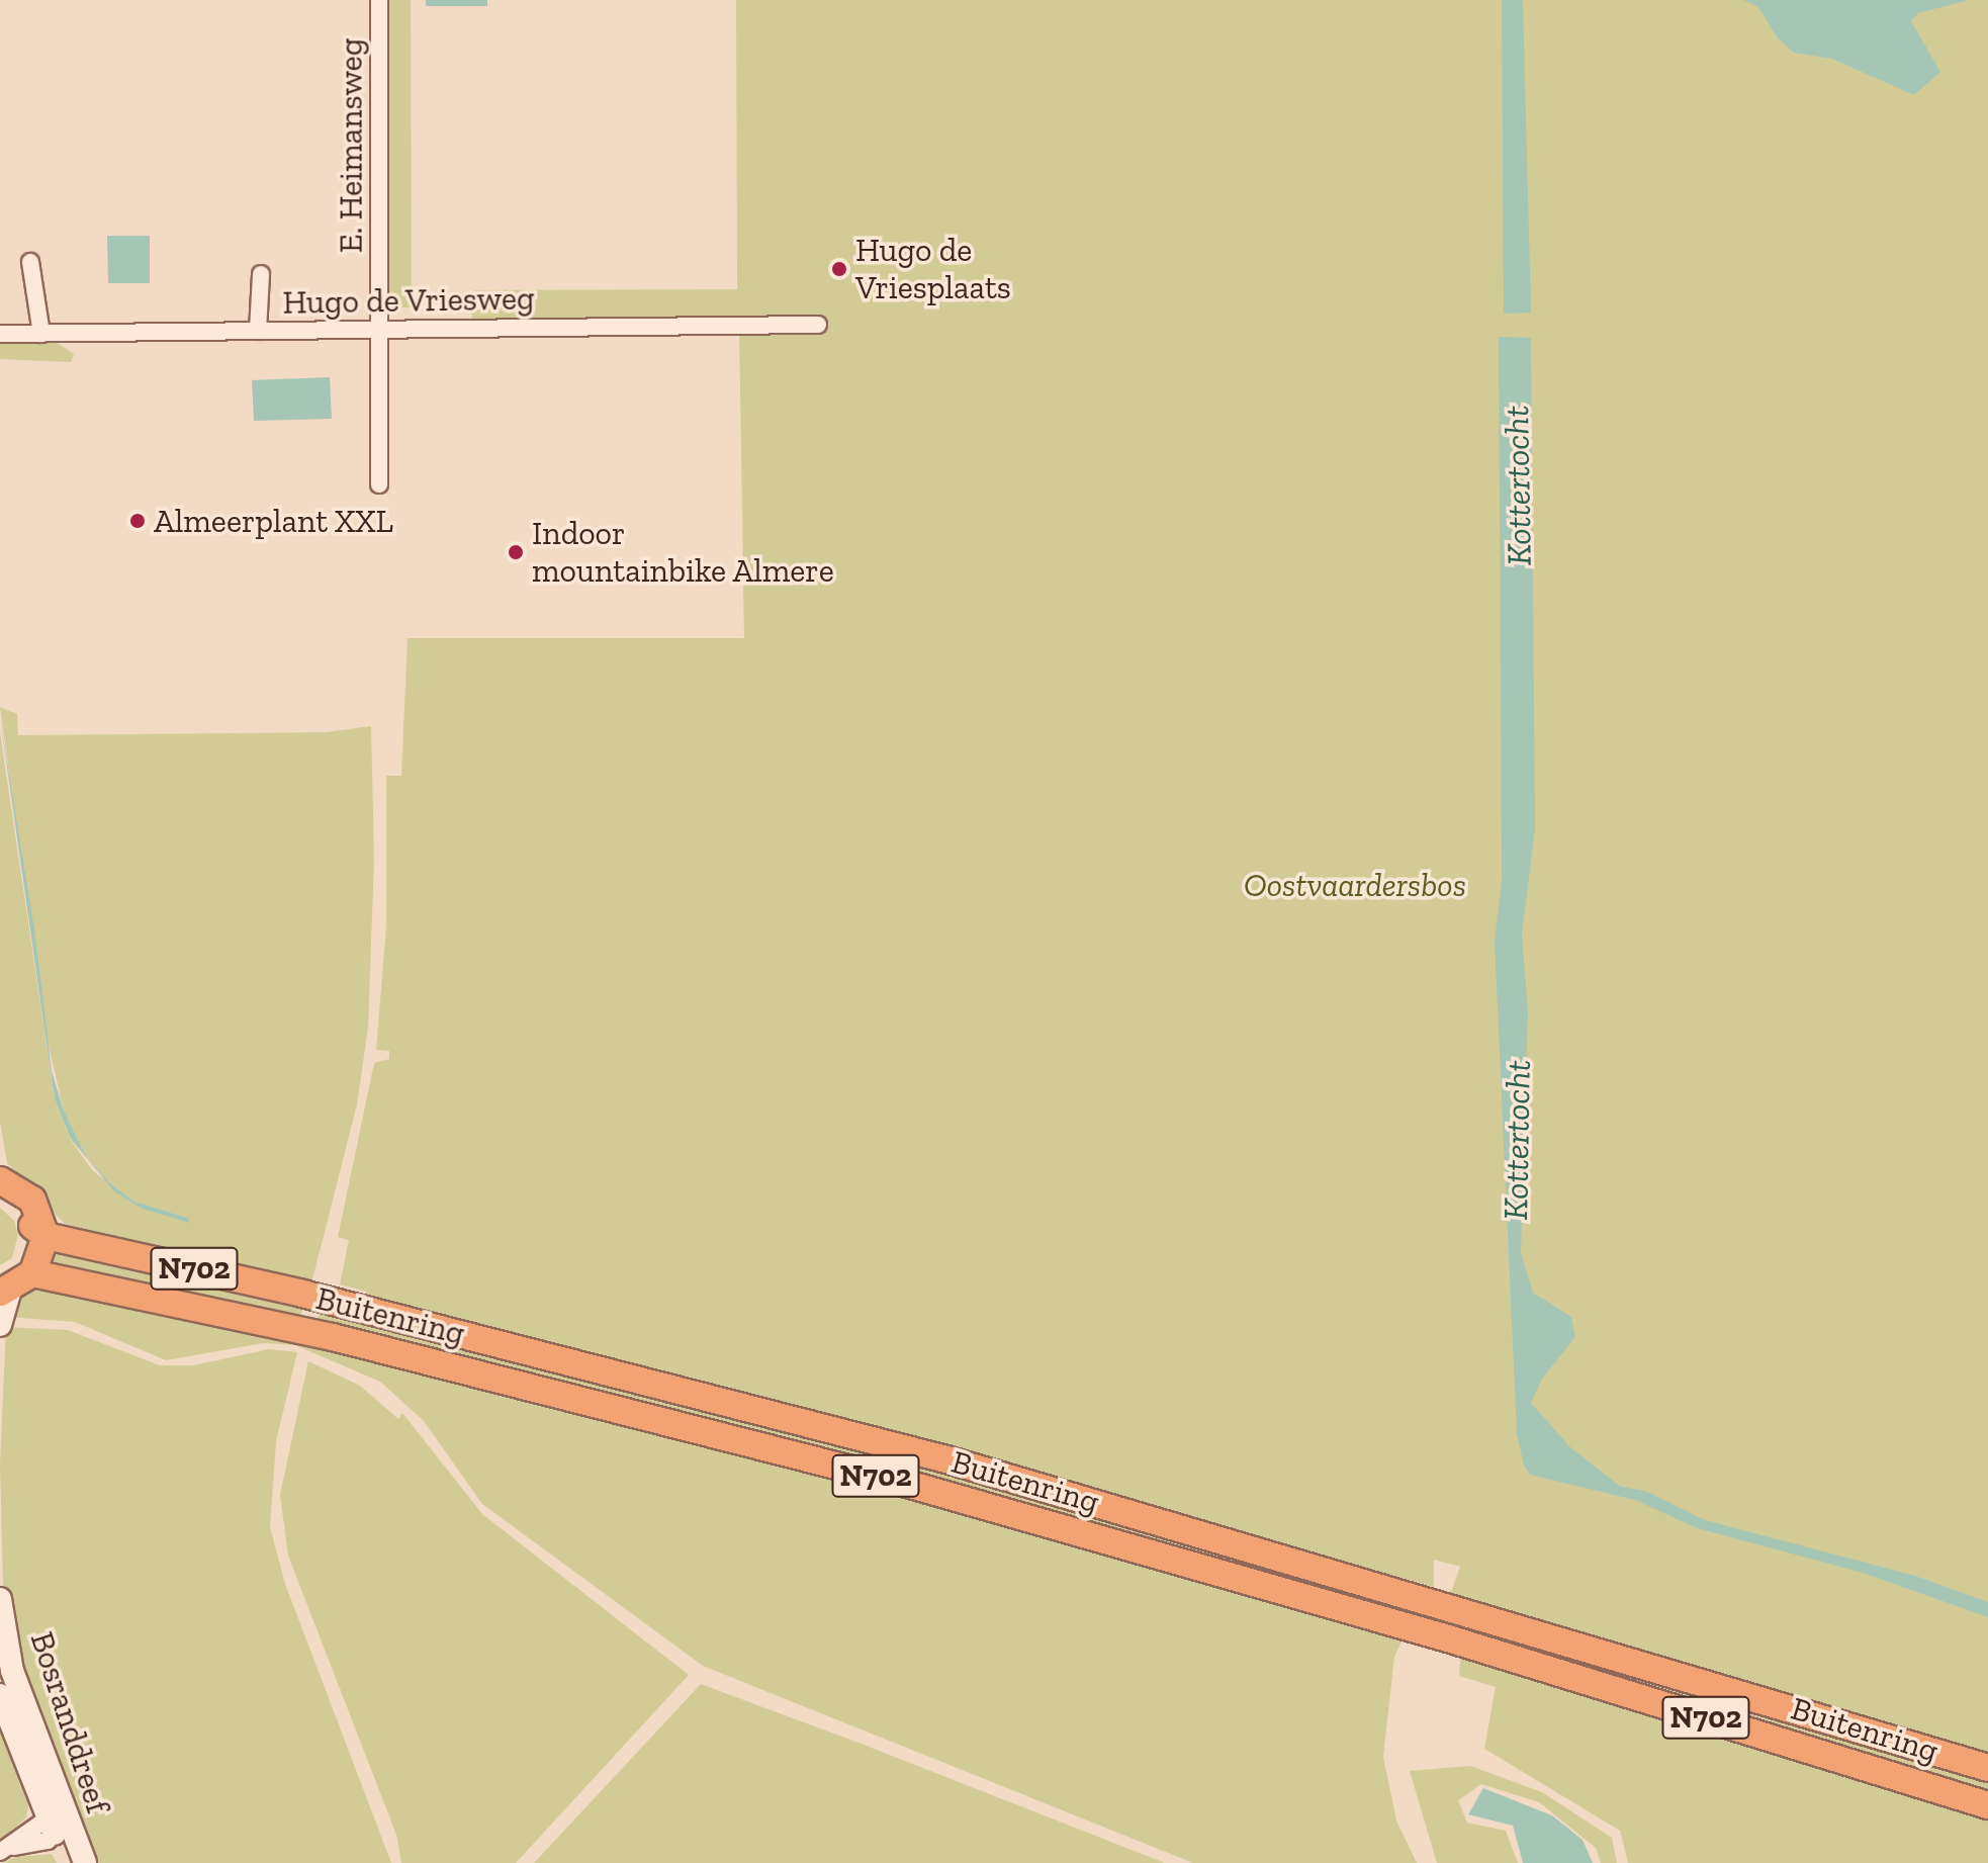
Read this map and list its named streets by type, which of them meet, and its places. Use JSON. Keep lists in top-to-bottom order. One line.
{"streets":{"highway":["N702","Buitenring"],"main road":["Bosranddreef"],"street":["E. Heimansweg","Hugo de Vriesweg"]},"crossings":[["E. Heimansweg","Hugo de Vriesweg"],["N702","Buitenring"]],"water":["Kottertocht"],"parks":["Oostvaardersbos"],"places":["Hugo de Vriesplaats","Almeerplant XXL","Indoor mountainbike Almere"]}
